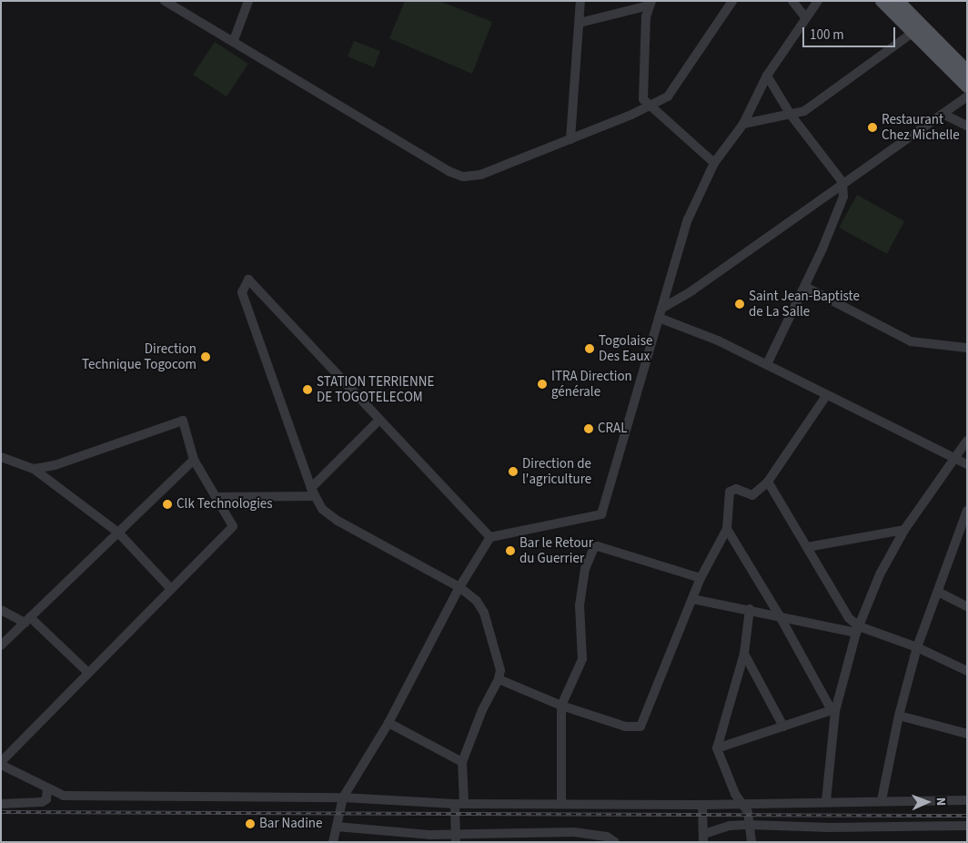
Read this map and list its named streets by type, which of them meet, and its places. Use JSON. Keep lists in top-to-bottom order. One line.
{"places":["Restaurant Chez Michelle","Saint Jean-Baptiste de La Salle","Togolaise Des Eaux","Direction Technique Togocom","ITRA Direction générale","STATION TERRIENNE DE TOGOTELECOM","CRAL","Direction de l'agriculture","Clk Technologies","Bar le Retour du Guerrier","Bar Nadine"],"scale_bar":"100 m","north":"right"}
